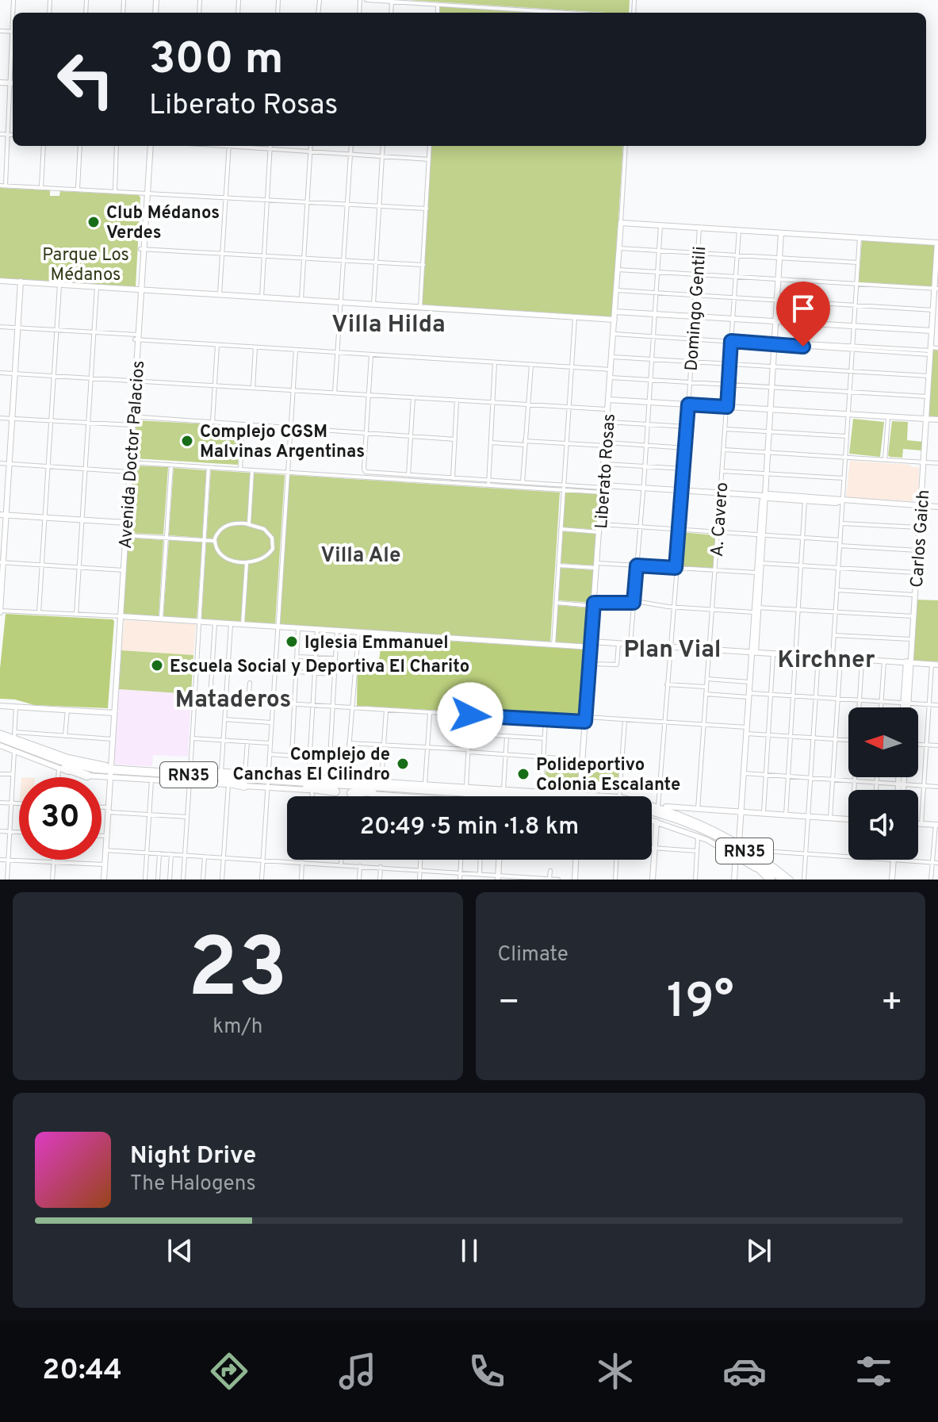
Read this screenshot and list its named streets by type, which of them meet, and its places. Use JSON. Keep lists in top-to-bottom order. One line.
{"streets":{"highway":["RN35"],"street":["Domingo Gentili","Avenida Doctor Palacios","Liberato Rosas","A. Cavero","Carlos Gaich"]},"crossings":[["Avenida Doctor Palacios","RN35"]],"districts":["Villa Hilda","Villa Ale","Plan Vial","Kirchner","Mataderos"],"parks":["Parque Los Médanos"],"places":["Club Médanos Verdes","Complejo CGSM Malvinas Argentinas","Iglesia Emmanuel","Escuela Social y Deportiva El Charito","Complejo de Canchas El Cilindro","Polideportivo Colonia Escalante"],"north":"left","page":{"turn":["300 m","Liberato Rosas"],"limit":"30","trip":"20:49 · 5 min · 1.8 km","tile":[["23","km/h"],"Climate"],"heat":["−","19°","+"],"song":["Night Drive","The Halogens"],"tabs":"20:44"}}
